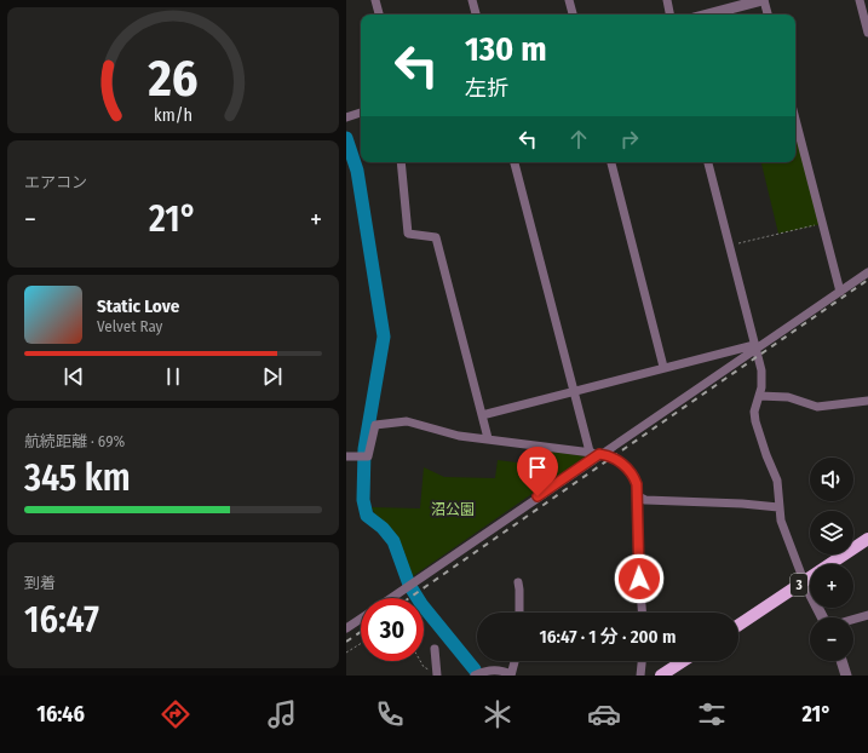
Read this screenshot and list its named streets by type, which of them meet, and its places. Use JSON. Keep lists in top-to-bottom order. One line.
{"streets":{"main road":["3"]},"parks":["沼公園"],"page":{"turn":["130 m","左折"],"tile":["エアコン",["航続距離 · 69%","345 km"],["到着","16:47"]],"heat":["−","21°","+"],"song":["Static Love","Velvet Ray"],"map_buttons":["+","−"],"limit":"30","trip":"16:47 · 1 分 · 200 m","tabs":["16:46","21°"],"gauge":["26","km/h"]}}
